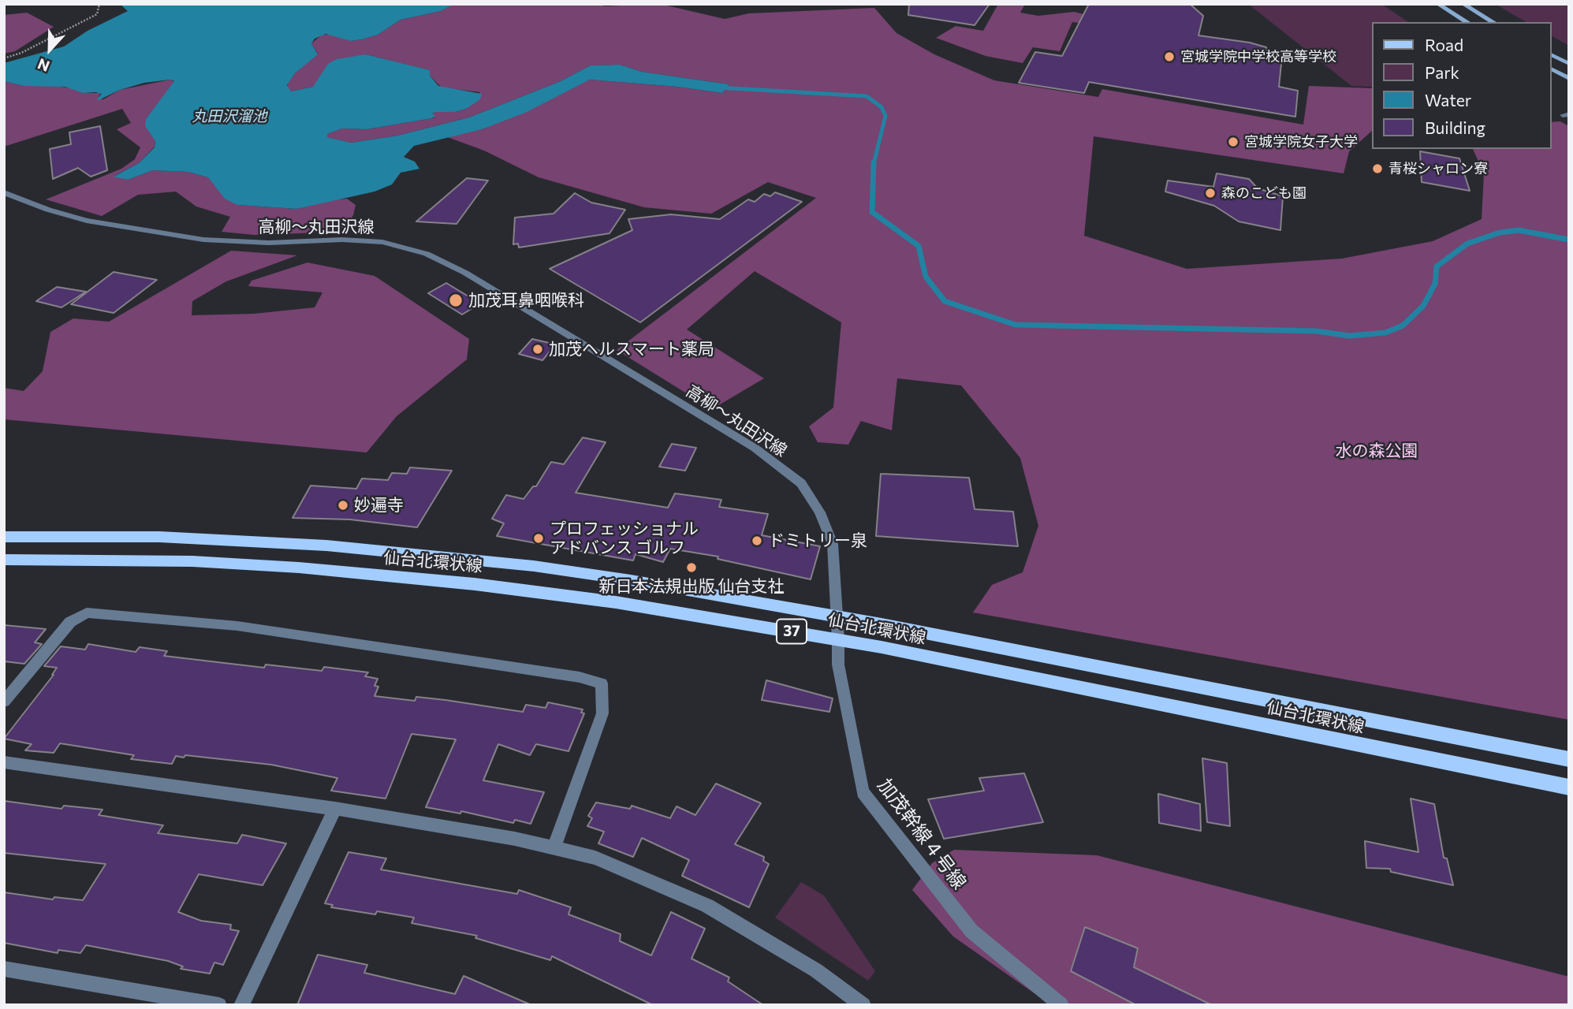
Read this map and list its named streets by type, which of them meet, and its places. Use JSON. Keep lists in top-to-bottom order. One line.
{"streets":{"main road":["仙台北環状線","37"],"street":["高柳～丸田沢線","加茂幹線４号線"]},"crossings":[["高柳～丸田沢線","仙台北環状線"],["高柳～丸田沢線","加茂幹線４号線"],["仙台北環状線","加茂幹線４号線"]],"water":["丸田沢溜池"],"parks":["水の森公園"],"places":["宮城学院中学校高等学校","宮城学院女子大学","青桜シャロン寮","森のこども園","加茂耳鼻咽喉科","加茂ヘルスマート薬局","妙遍寺","プロフェッショナル アドバンス ゴルフ","ドミトリー泉","新日本法規出版 仙台支社"],"legend":["Road","Park","Water","Building"],"north":"bottom"}
